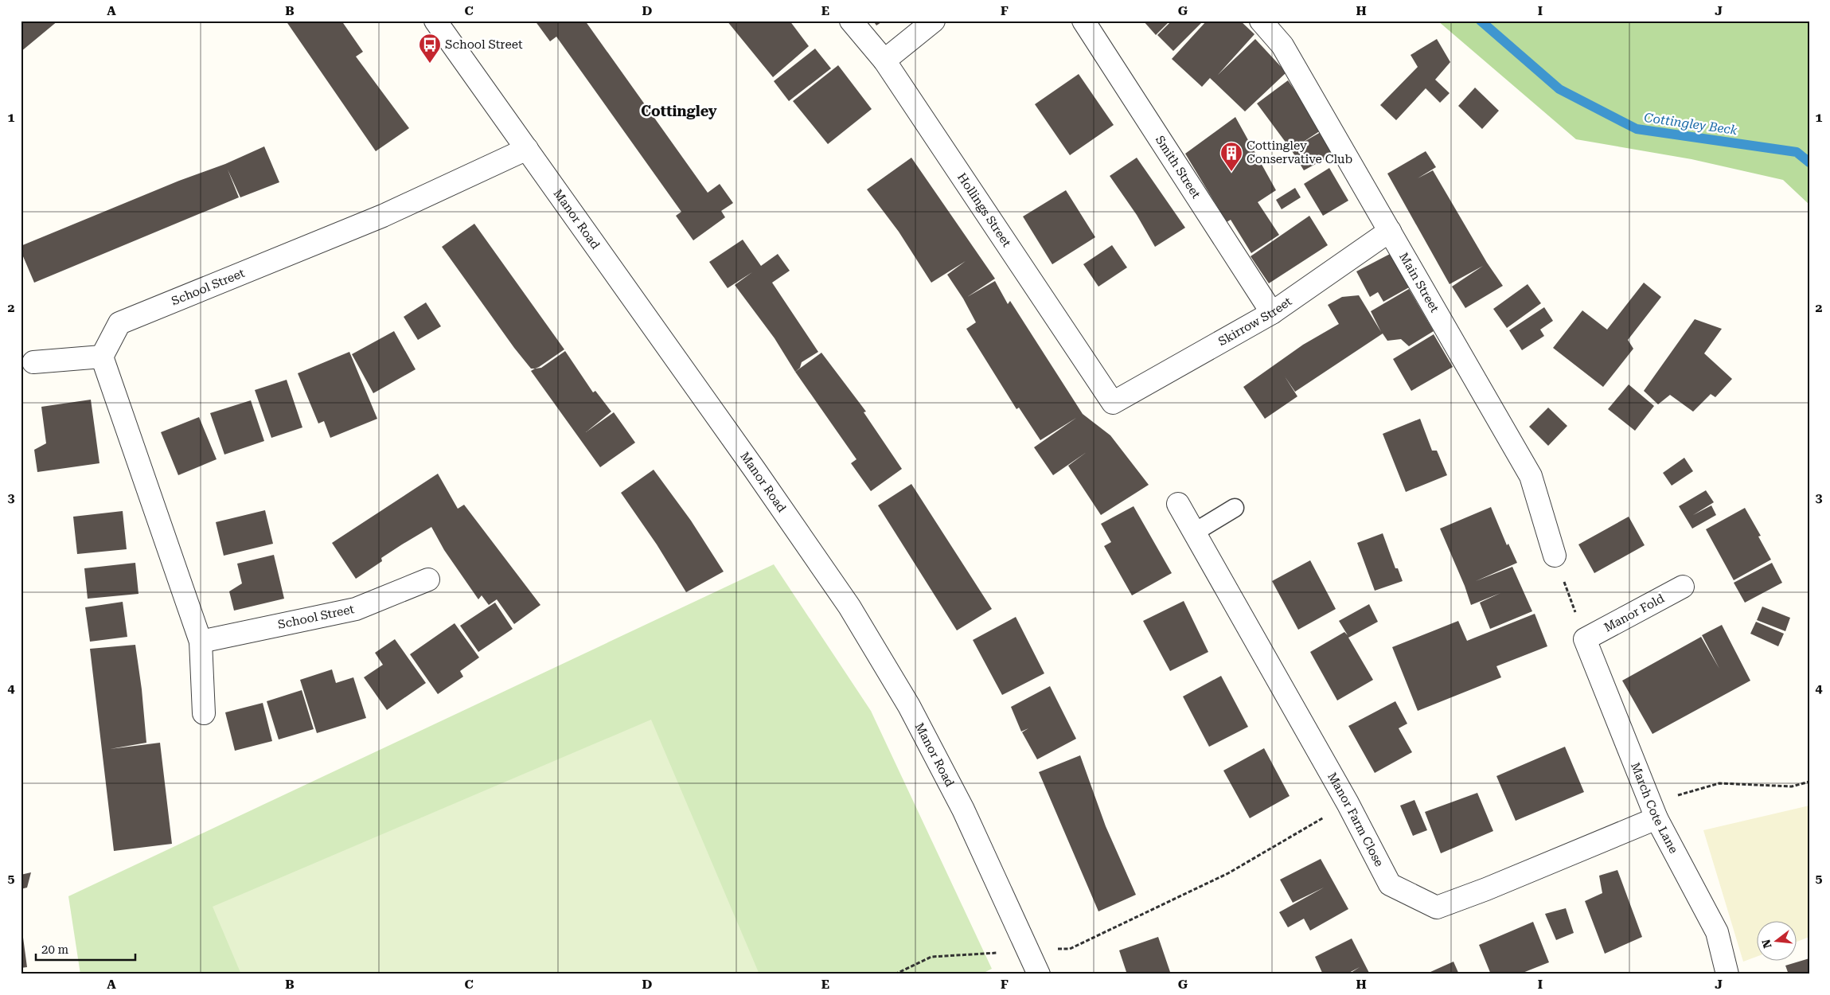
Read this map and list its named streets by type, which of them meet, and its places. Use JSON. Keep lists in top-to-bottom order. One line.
{"streets":{"street":["Smith Street","Hollings Street","Manor Road","Main Street","School Street","Skirrow Street","Manor Fold","March Cote Lane","Manor Farm Close"]},"crossings":[["Smith Street","Skirrow Street"],["Hollings Street","Skirrow Street"],["Manor Road","School Street"],["Main Street","Skirrow Street"],["Manor Fold","March Cote Lane"],["March Cote Lane","Manor Farm Close"]],"districts":["Cottingley"],"water":["Cottingley Beck"],"places":{"bus stop":["School Street"],"building":["Cottingley Conservative Club"]},"scale_bar":"20 m","north":"left","grid":{"columns":["A","B","C","D","E","F","G","H","I","J"],"rows":["1","2","3","4","5"]}}
